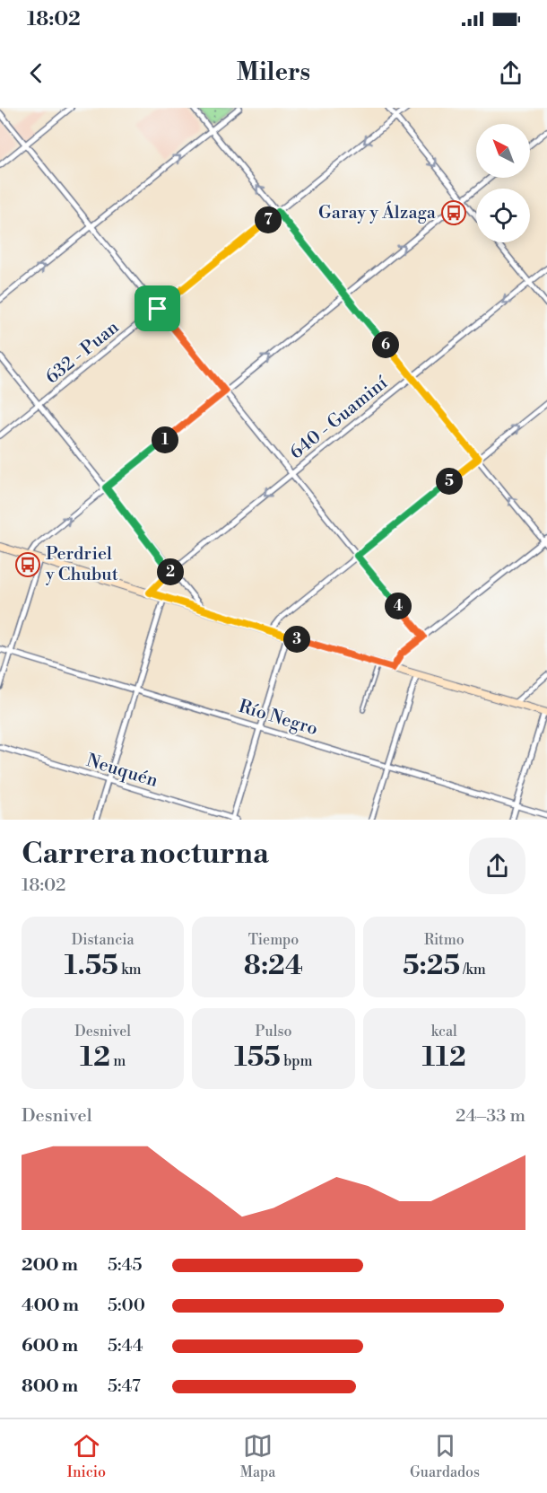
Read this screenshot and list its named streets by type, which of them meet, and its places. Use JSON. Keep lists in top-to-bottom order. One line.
{"streets":{"street":["632 - Puan","640 - Guaminí","Río Negro","Neuquén"]},"one_way":["640 - Guaminí"],"places":{"bus stop":["Garay y Álzaga","Perdriel y Chubut"]},"north":"top left","page":{"status":"18:02","header":"Milers","pins":["7","6","1","5","2","4","3"],"heading":["Carrera nocturna","18:02"],"stats":[["Distancia","1.55 km"],["Tiempo","8:24"],["Ritmo","5:25 /km"],["Desnivel","12 m"],["Pulso","155 bpm"],["kcal","112"]],"chart":["Desnivel","24–33 m"],"list":[{"name":"200 m","note":"5:45"},{"name":"400 m","note":"5:00"},{"name":"600 m","note":"5:44"},{"name":"800 m","note":"5:47"}],"tabs":["Inicio","Mapa","Guardados"]}}
